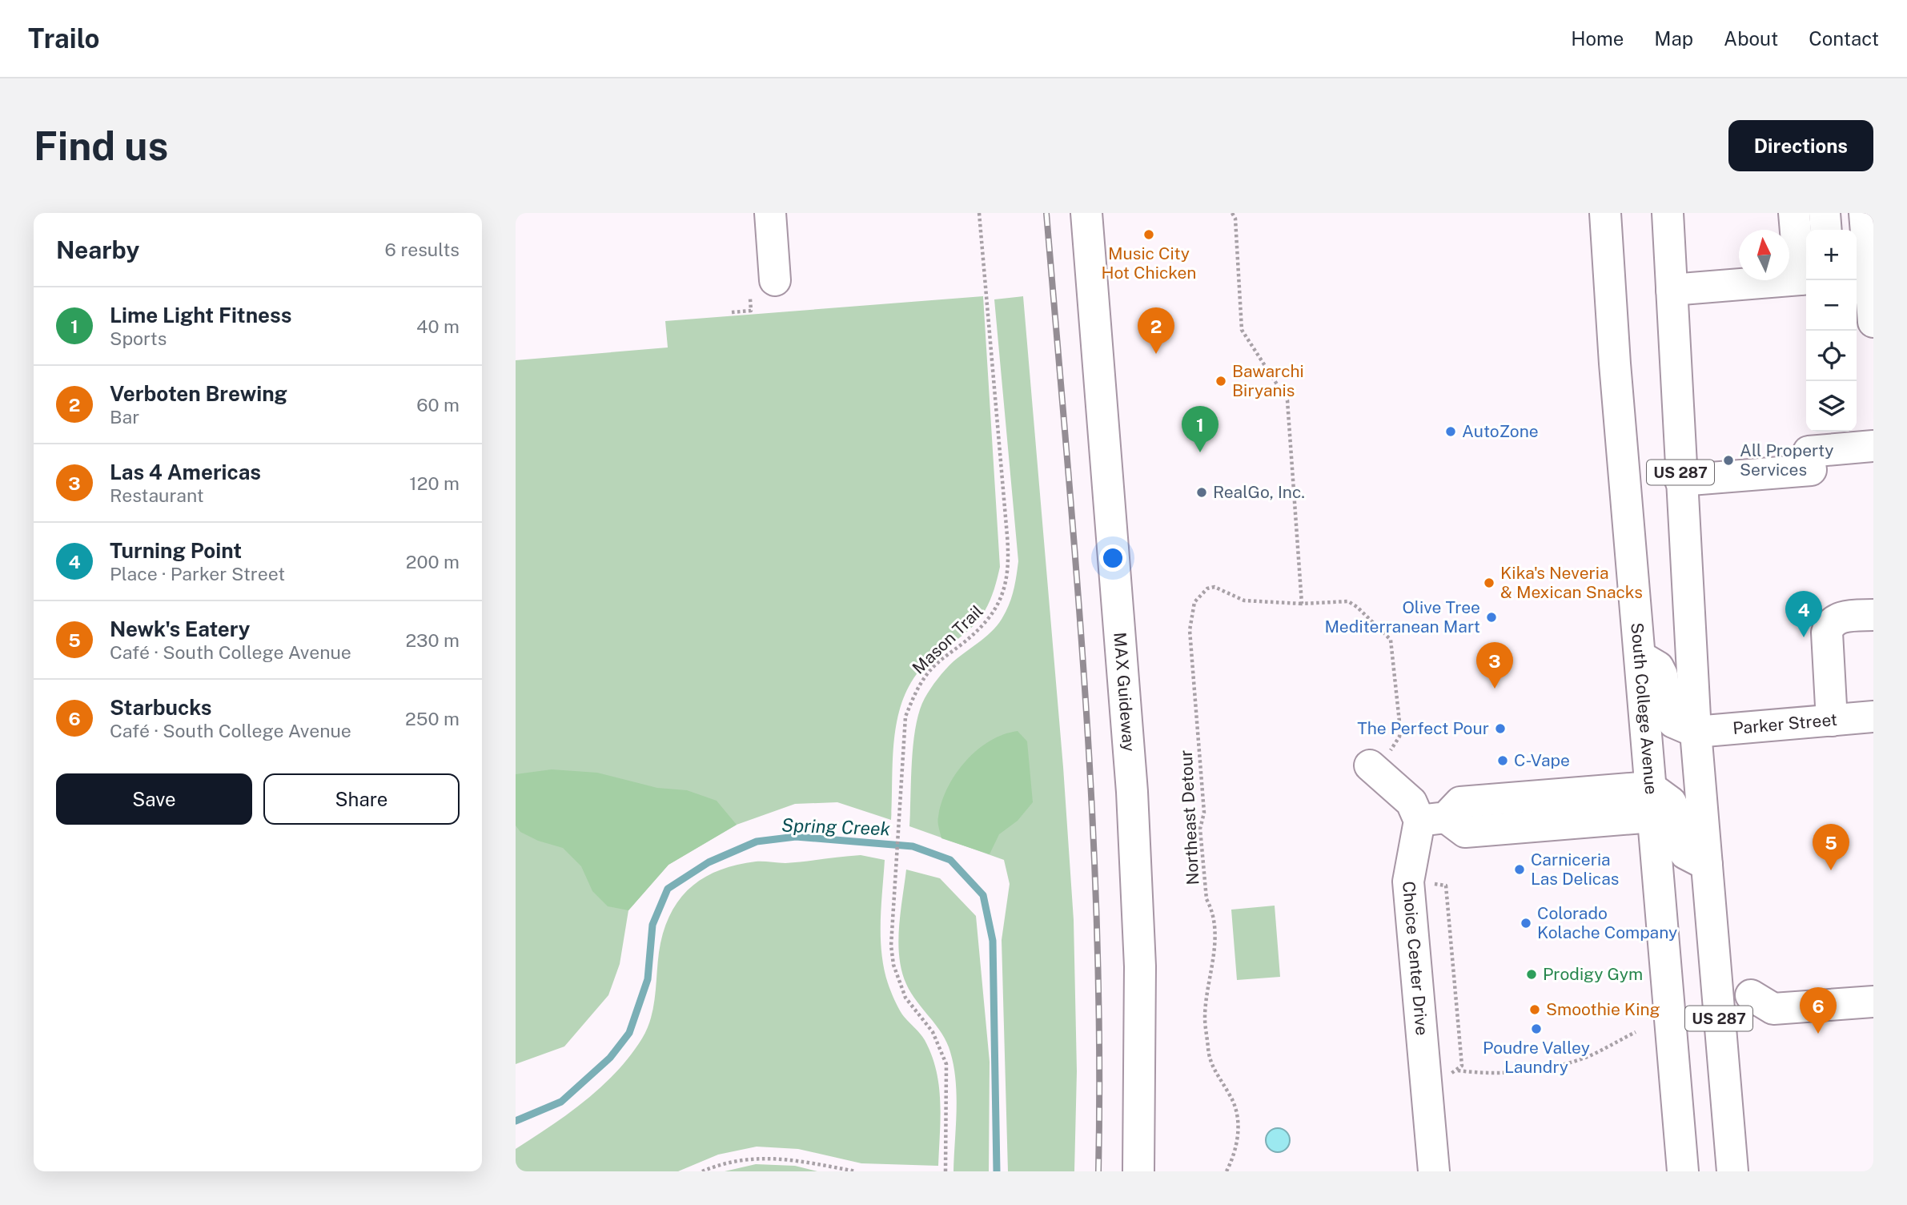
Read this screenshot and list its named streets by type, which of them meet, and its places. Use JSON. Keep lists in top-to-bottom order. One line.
{"streets":{"main road":["US 287","MAX Guideway","South College Avenue","Parker Street","Choice Center Drive"],"path":["Mason Trail","Northeast Detour"]},"crossings":[["US 287","Parker Street"]],"water":["Spring Creek"],"places":["Music City Hot Chicken","Bawarchi Biryanis","AutoZone","All Property Services","RealGo, Inc.","Kika's Neveria & Mexican Snacks","Olive Tree Mediterranean Mart","The Perfect Pour","C-Vape","Carniceria Las Delicas","Colorado Kolache Company","Prodigy Gym","Smoothie King","Poudre Valley Laundry"],"north":"top","page":{"header":"Trailo","nav":["Home","Map","About","Contact"],"buttons":["Directions",["Save","Share"]],"title":"Find us","heading":["Nearby","6 results"],"map_buttons":["+","−"],"list":[{"mark":"1","name":"Lime Light Fitness","note":"Sports","value":"40 m"},{"mark":"2","name":"Verboten Brewing","note":"Bar","value":"60 m"},{"mark":"3","name":"Las 4 Americas","note":"Restaurant","value":"120 m"},{"mark":"4","name":"Turning Point","note":"Place · Parker Street","value":"200 m"},{"mark":"5","name":"Newk's Eatery","note":"Café · South College Avenue","value":"230 m"},{"mark":"6","name":"Starbucks","note":"Café · South College Avenue","value":"250 m"}],"pins":["2","1","4","3","5","6"]}}
